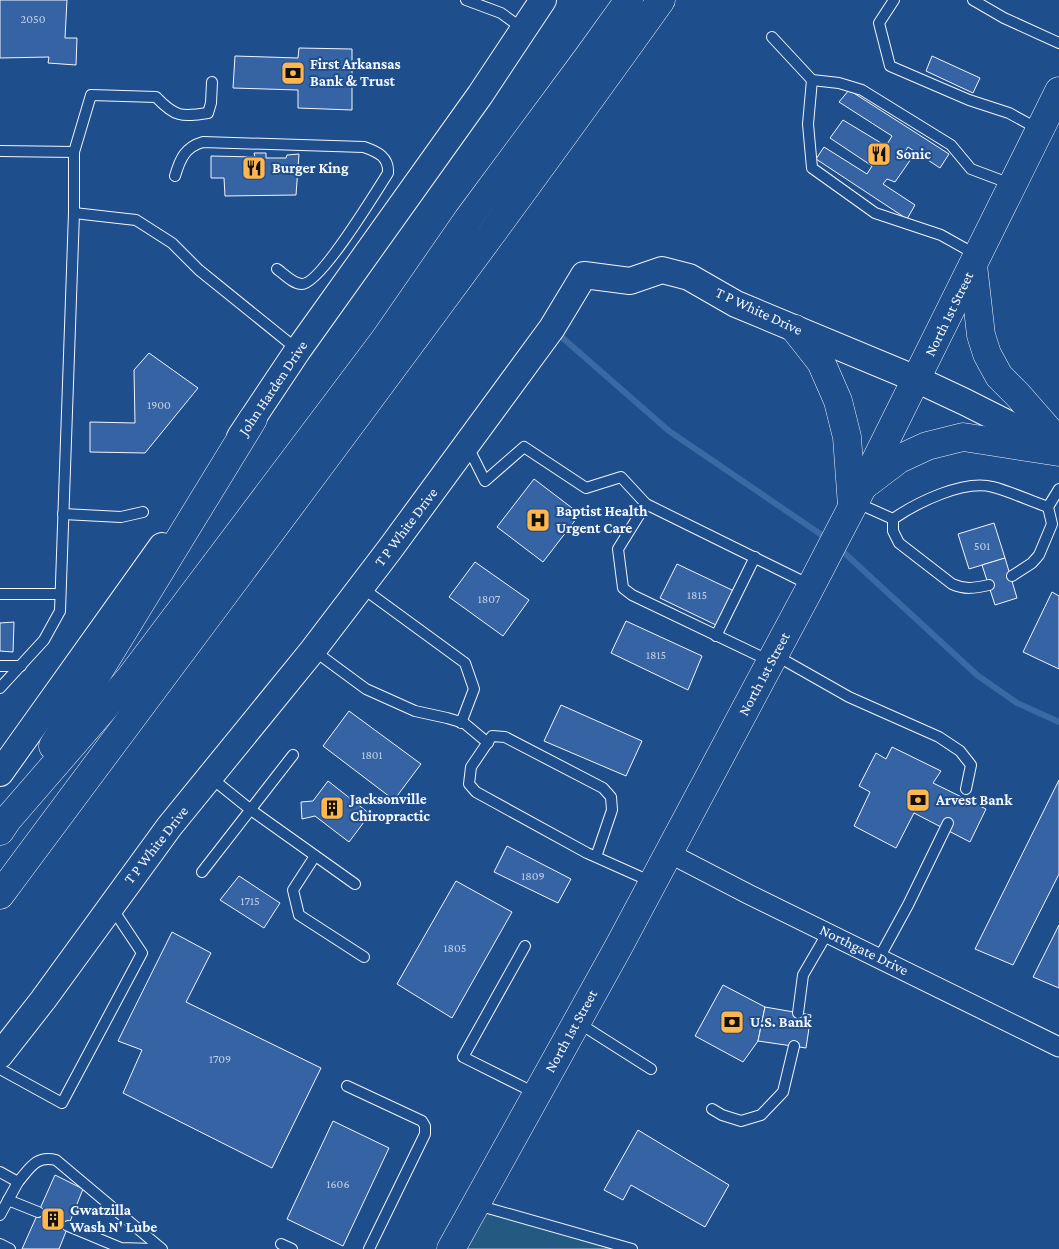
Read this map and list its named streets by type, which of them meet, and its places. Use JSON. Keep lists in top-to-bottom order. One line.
{"streets":{"main road":["T P White Drive","North 1st Street","John Harden Drive"],"street":["Northgate Drive"]},"crossings":[["T P White Drive","North 1st Street"],["North 1st Street","Northgate Drive"]],"places":{"bank":["First Arkansas Bank & Trust","Arvest Bank","U.S. Bank"],"restaurant":["Sonic","Burger King"],"hospital":["Baptist Health Urgent Care"],"building":["Jacksonville Chiropractic","Gwatzilla Wash N' Lube"]},"house_numbers":["2050","1900","501","1815","1807","1815","1801","1809","1715","1805","1709","1606"]}
